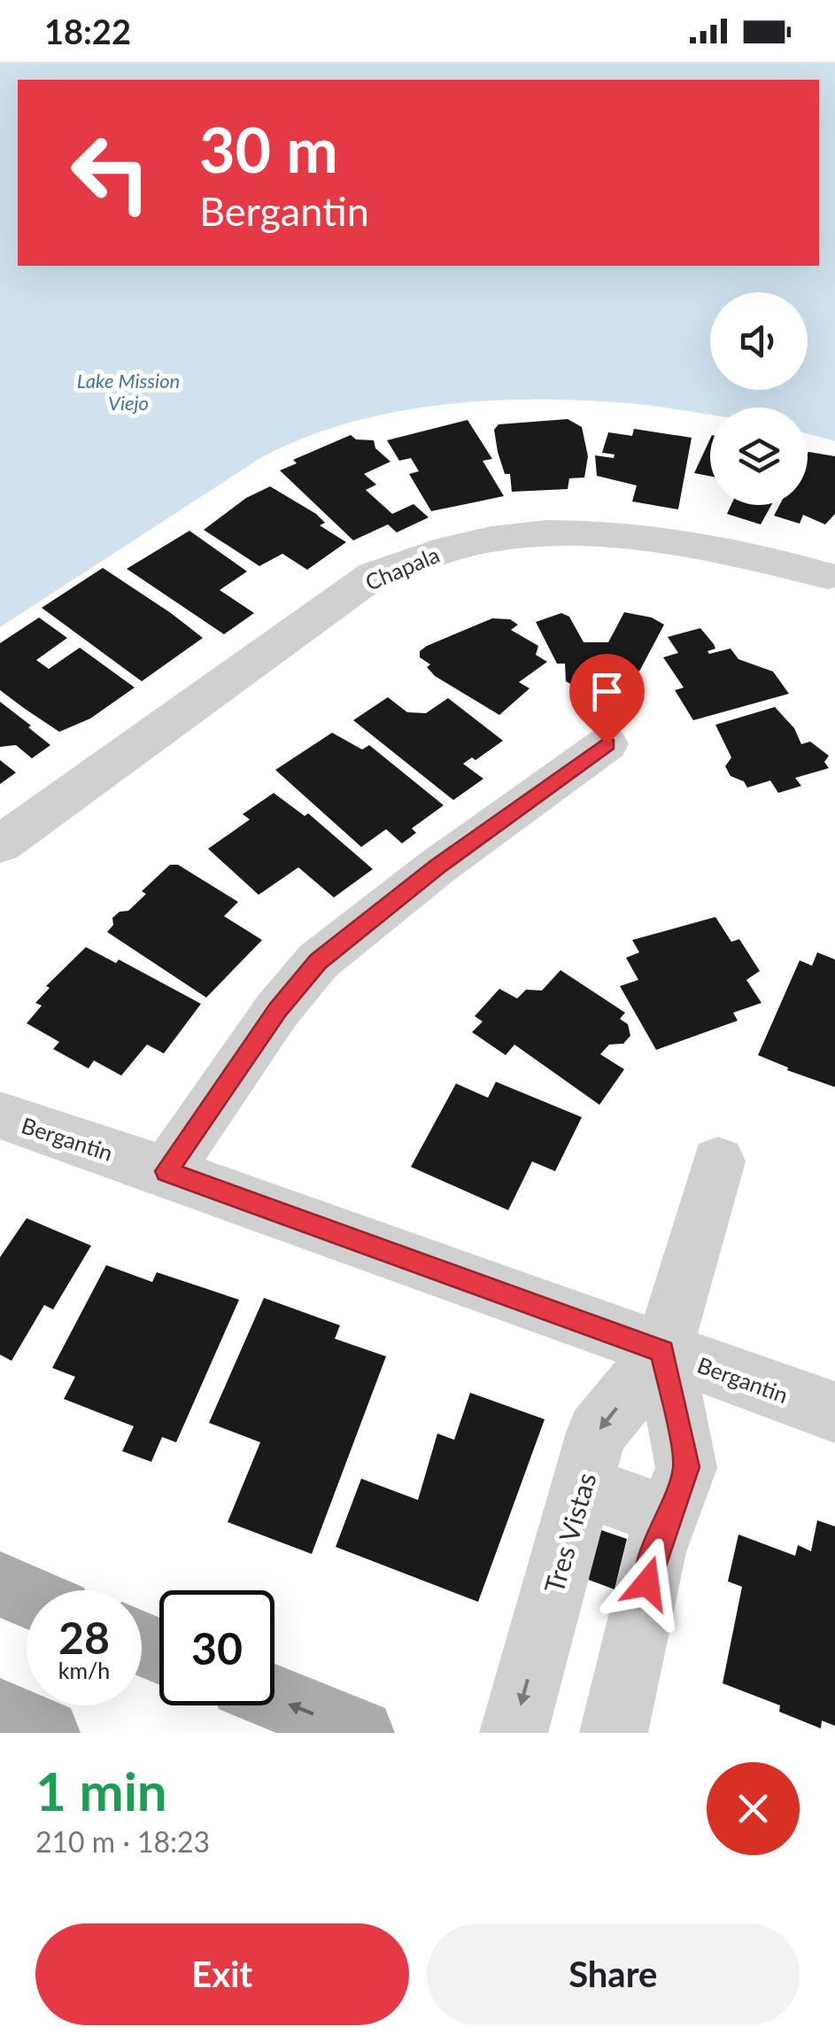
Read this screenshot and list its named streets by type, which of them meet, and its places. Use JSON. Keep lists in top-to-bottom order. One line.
{"streets":{"street":["Chapala","Bergantin","Tres Vistas"]},"crossings":[["Bergantin","Tres Vistas"]],"water":["Lake Mission Viejo"],"page":{"status":"18:22","turn":["30 m","Bergantin"],"speed":"28 km/h","limit":"30","heading":["1 min","210 m · 18:23"],"buttons":["Exit","Share"]}}
